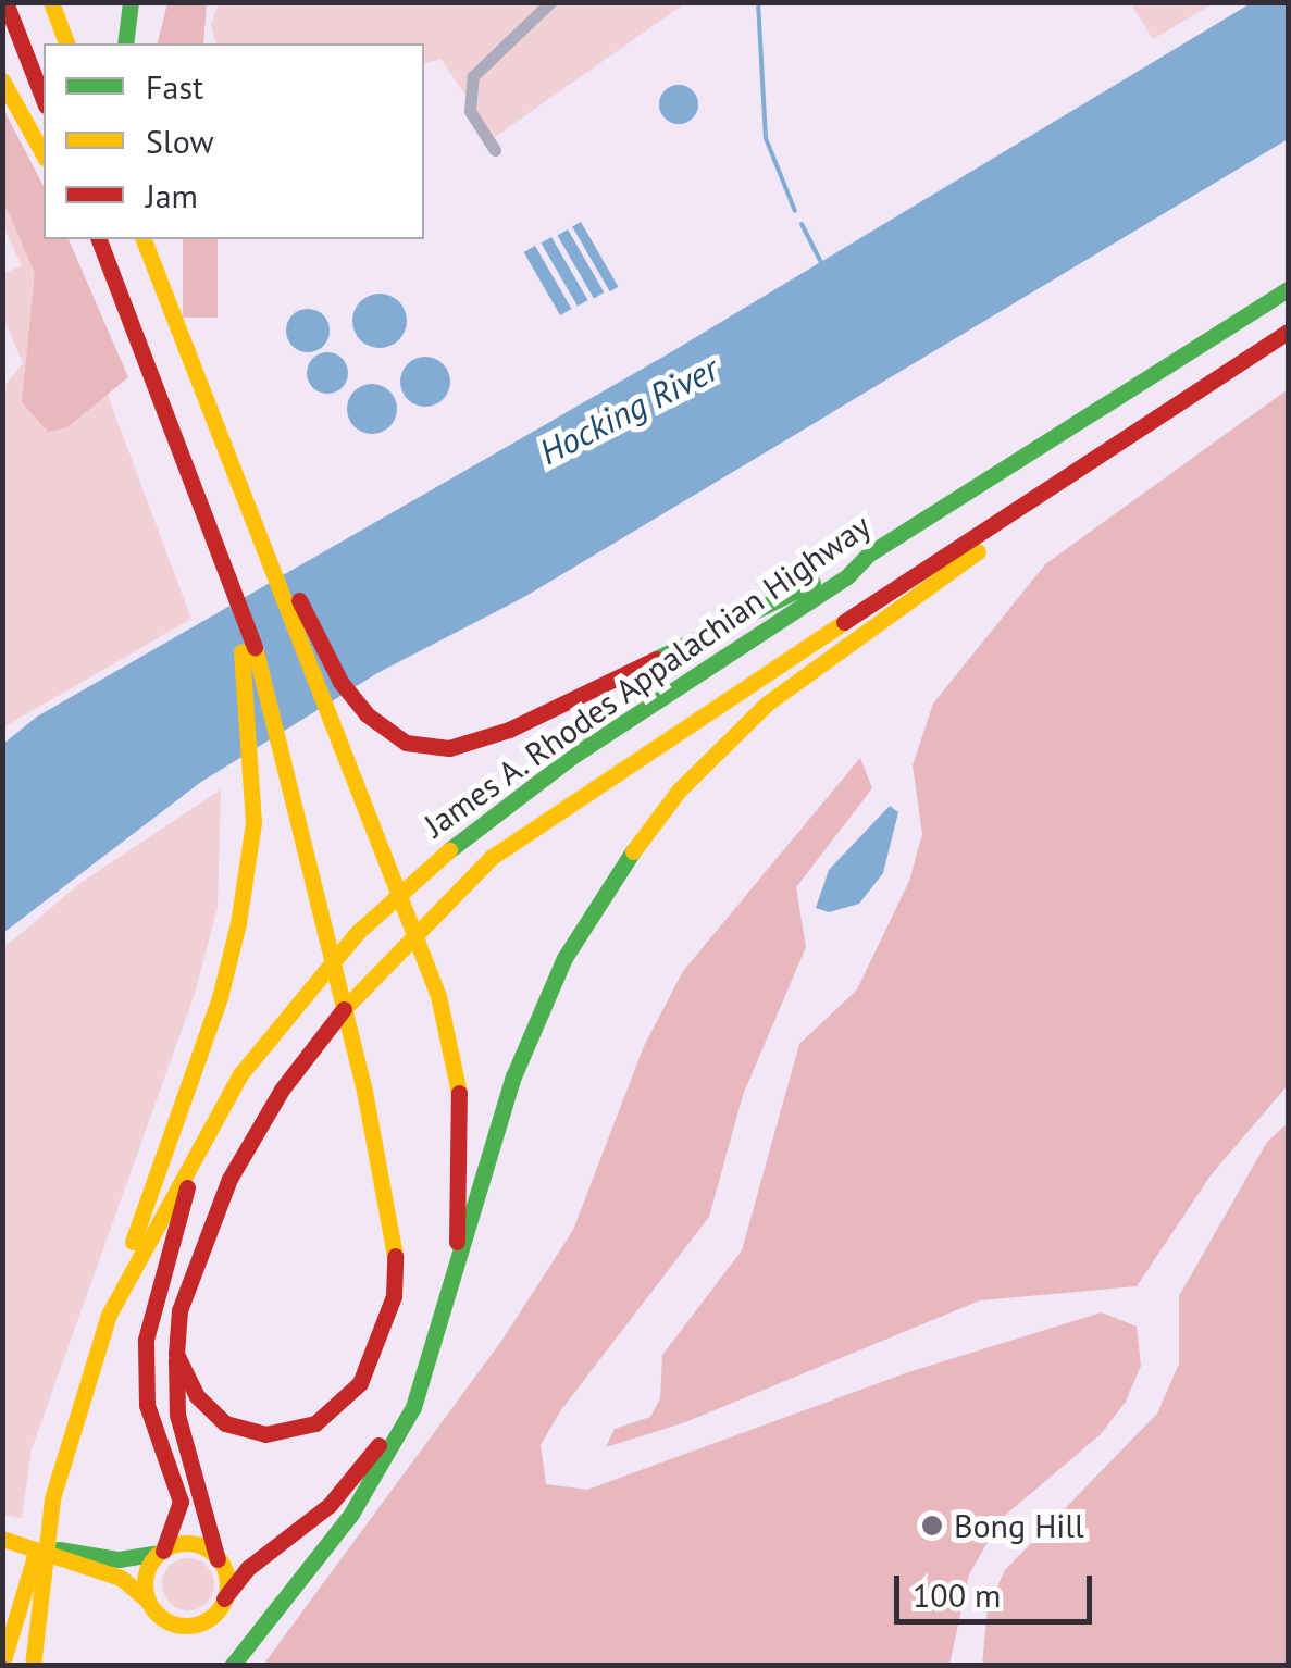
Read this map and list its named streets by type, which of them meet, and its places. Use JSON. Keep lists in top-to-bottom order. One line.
{"streets":{"main road":["James A. Rhodes Appalachian Highway"]},"water":["Hocking River"],"places":["Bong Hill"],"legend":["Fast","Slow","Jam"],"scale_bar":"100 m"}
